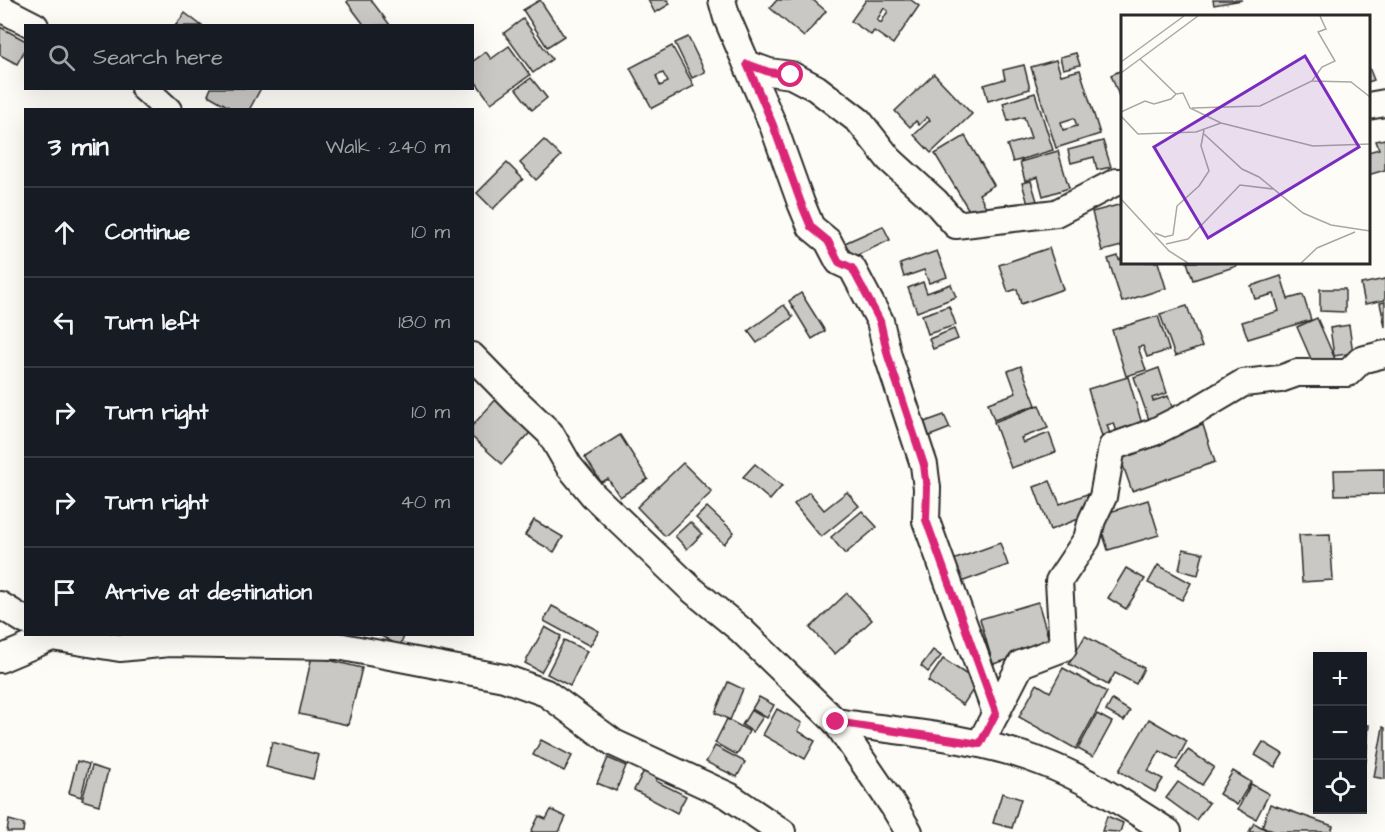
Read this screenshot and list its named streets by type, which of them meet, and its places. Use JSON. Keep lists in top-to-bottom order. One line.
{"page":{"search":"Search here","heading":["3 min","Walk · 240 m"],"list":[["Continue","10 m"],["Turn left","180 m"],["Turn right","10 m"],["Turn right","40 m"],"Arrive at destination"],"map_buttons":["+","−"]}}
